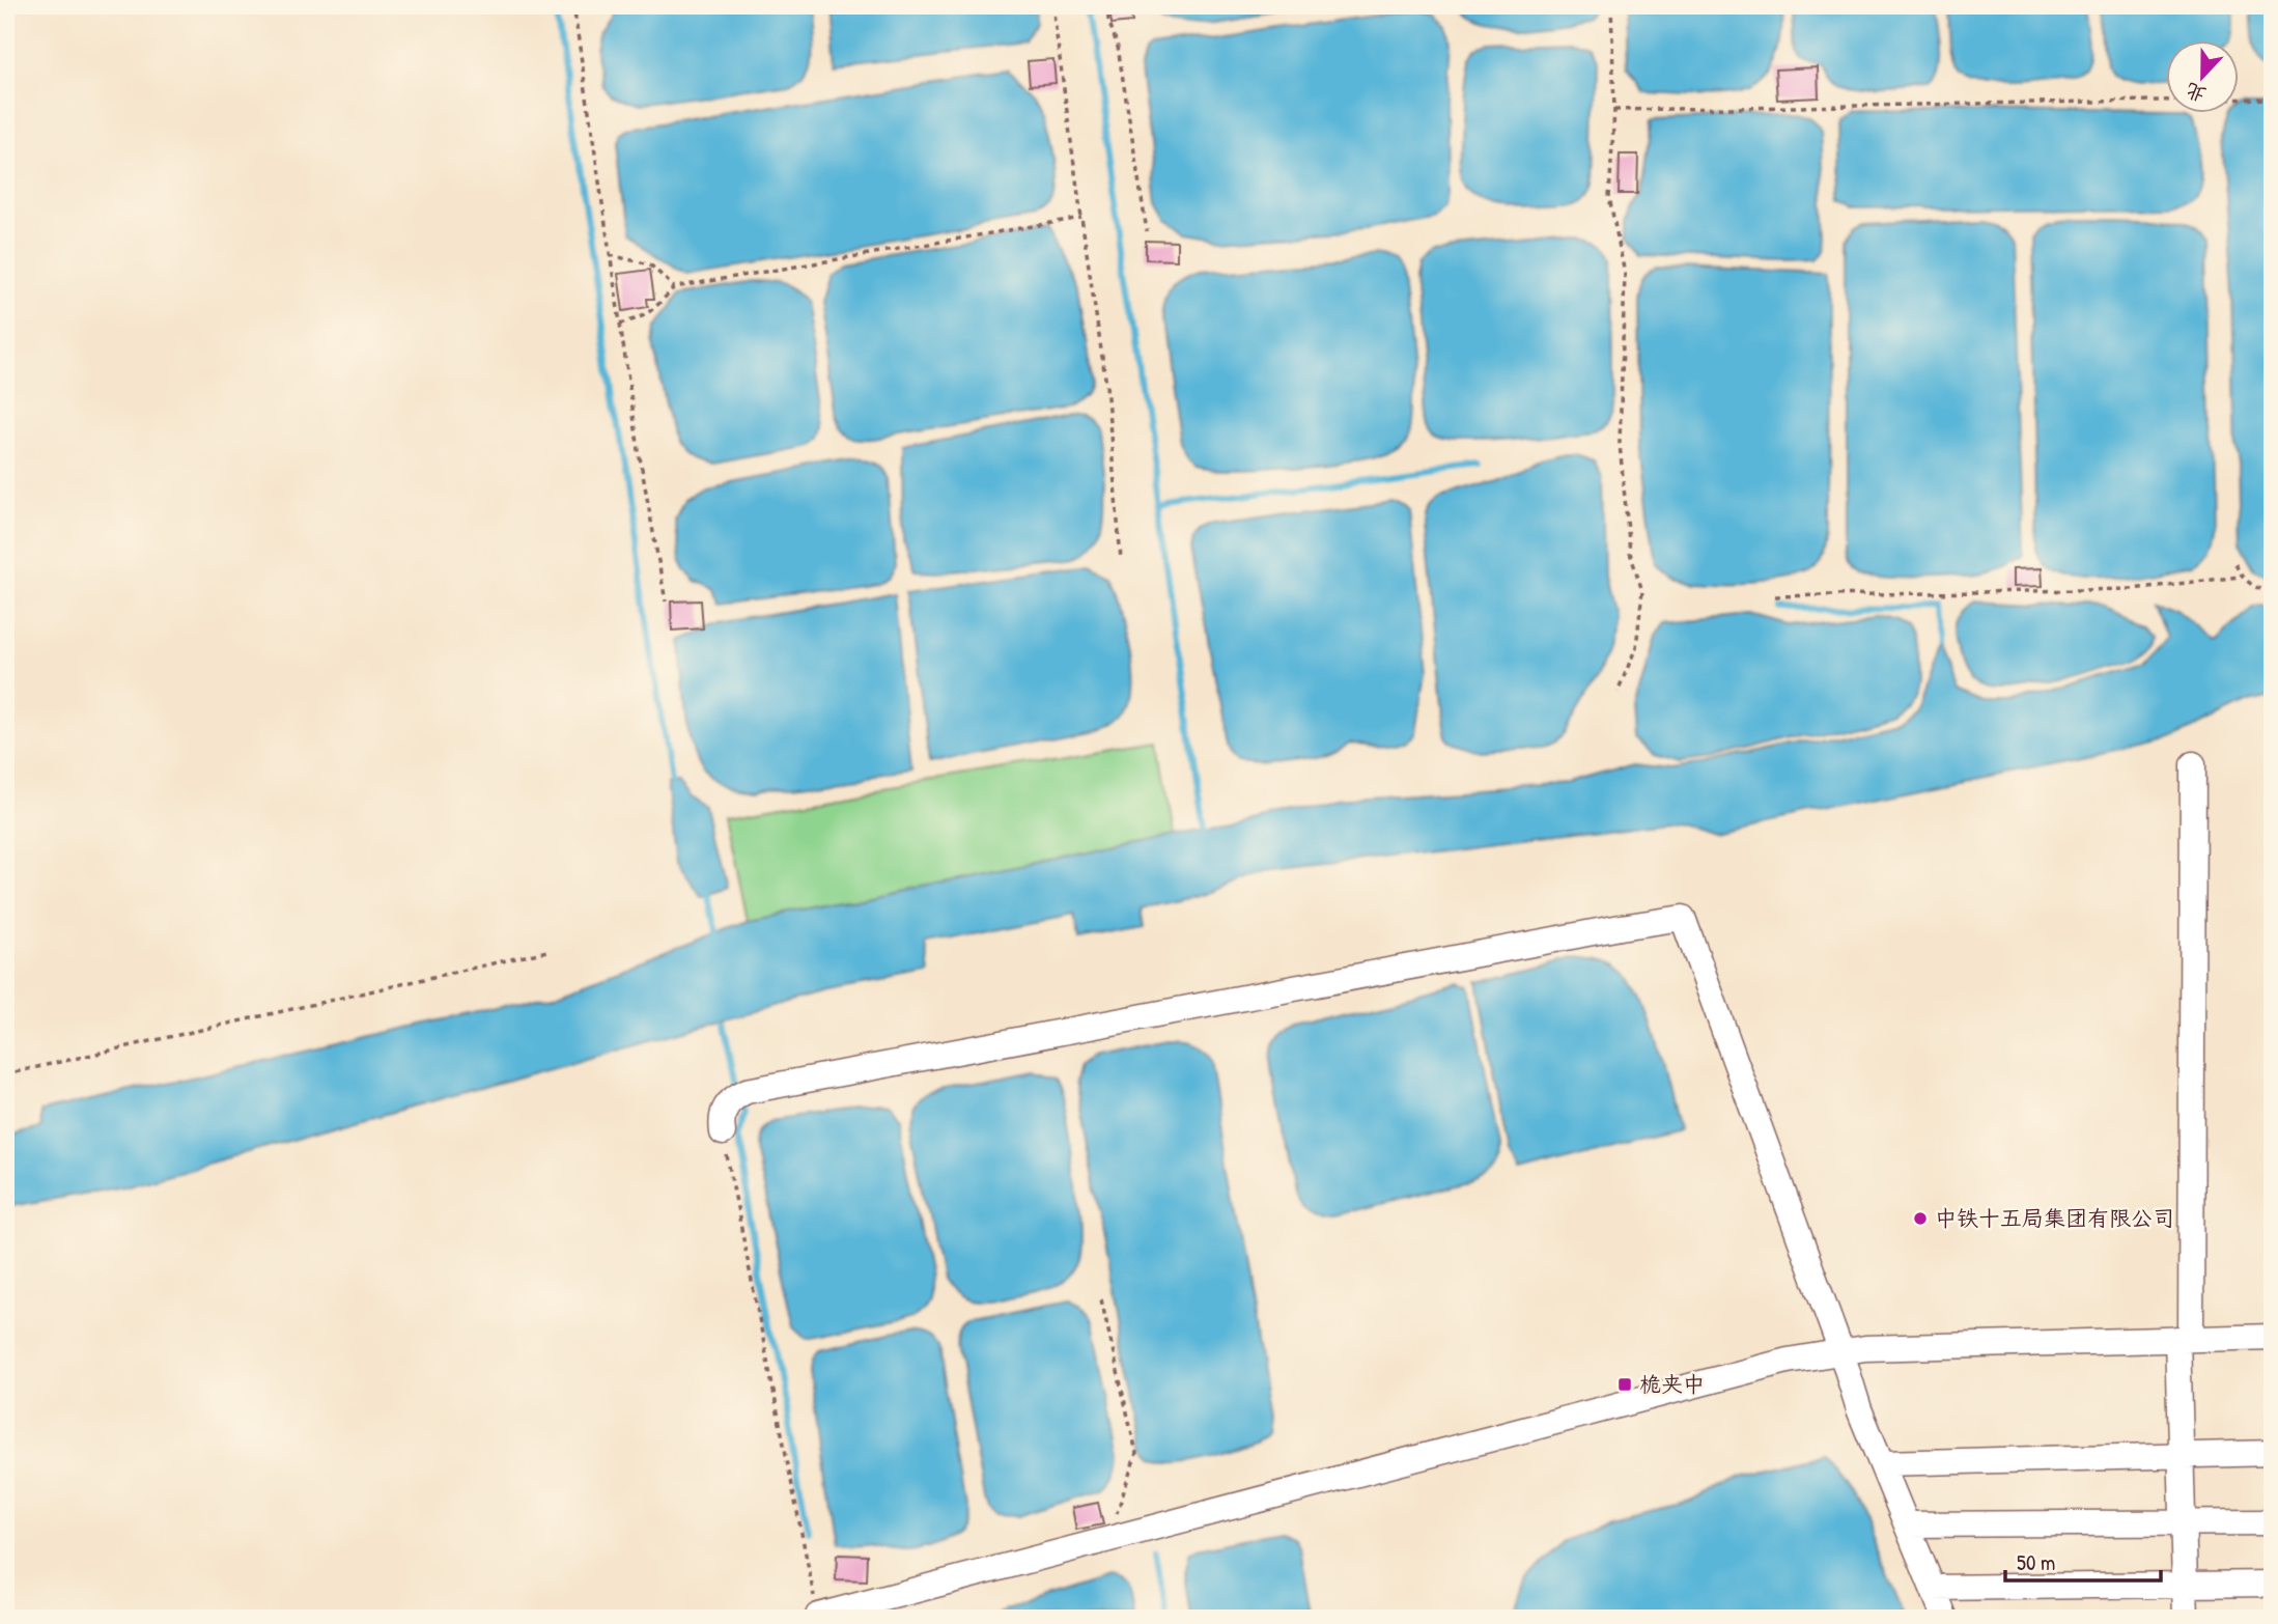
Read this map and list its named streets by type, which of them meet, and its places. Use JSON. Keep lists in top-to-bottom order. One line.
{"places":{"other":["中铁十五局集团有限公司"],"transit":["桅夹中"]},"scale_bar":"50 m","north":"bottom"}
